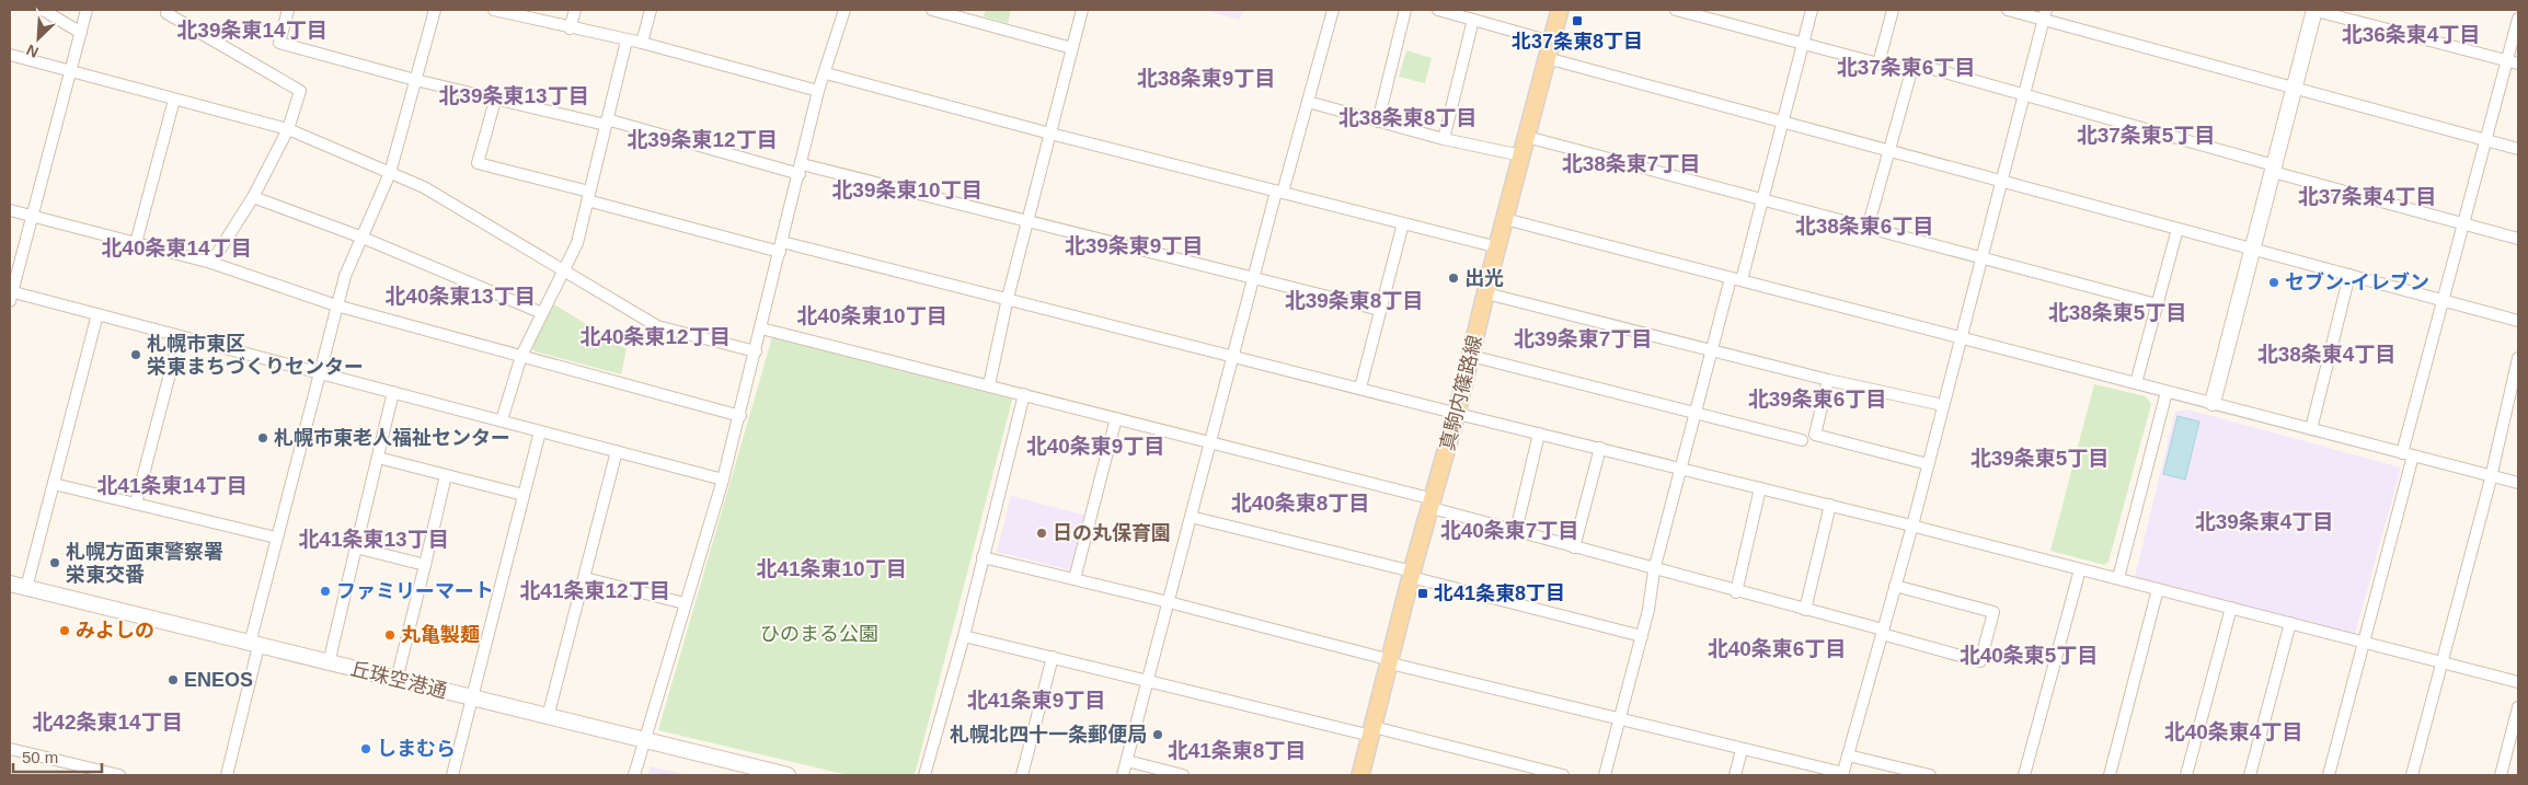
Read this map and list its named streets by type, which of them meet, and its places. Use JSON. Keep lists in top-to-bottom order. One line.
{"streets":{"main road":["真駒内篠路線","丘珠空港通"]},"districts":["北39条東14丁目","北36条東4丁目","北37条東6丁目","北38条東9丁目","北39条東13丁目","北38条東8丁目","北37条東5丁目","北39条東12丁目","北38条東7丁目","北39条東10丁目","北37条東4丁目","北38条東6丁目","北39条東9丁目","北40条東14丁目","北40条東13丁目","北39条東8丁目","北38条東5丁目","北40条東10丁目","北40条東12丁目","北39条東7丁目","北38条東4丁目","北39条東6丁目","北40条東9丁目","北39条東5丁目","北41条東14丁目","北40条東8丁目","北39条東4丁目","北40条東7丁目","北41条東13丁目","北41条東10丁目","北41条東12丁目","北40条東6丁目","北40条東5丁目","北41条東9丁目","北42条東14丁目","北40条東4丁目","北41条東8丁目"],"parks":["ひのまる公園"],"places":{"transit":["北37条東8丁目","北41条東8丁目"],"other":["出光","セブン-イレブン","札幌市東区 栄東まちづくりセンター","札幌市東老人福祉センター","日の丸保育園","札幌方面東警察署 栄東交番","ファミリーマート","みよしの","丸亀製麺","ENEOS","札幌北四十一条郵便局","しまむら"]},"scale_bar":"50 m","north":"bottom left"}
